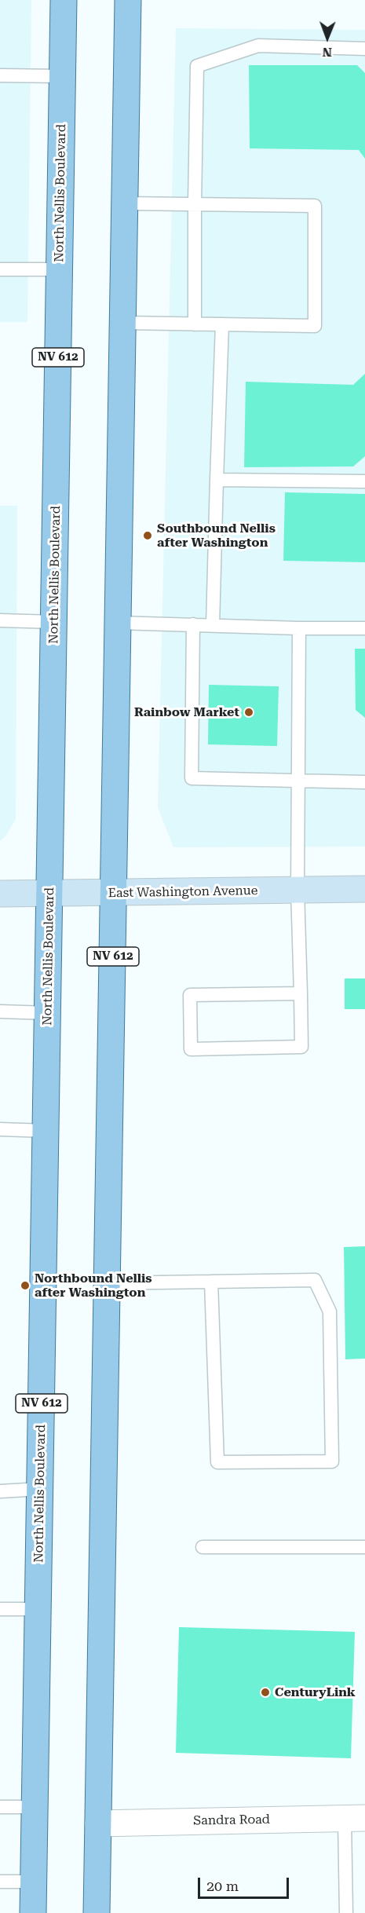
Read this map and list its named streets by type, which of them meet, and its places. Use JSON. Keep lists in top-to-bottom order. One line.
{"streets":{"main road":["North Nellis Boulevard","NV 612","East Washington Avenue"],"street":["Sandra Road"]},"crossings":[["North Nellis Boulevard","East Washington Avenue"],["NV 612","East Washington Avenue"],["NV 612","Sandra Road"]],"places":["Southbound Nellis after Washington","Rainbow Market","Northbound Nellis after Washington","CenturyLink"],"scale_bar":"20 m","north":"bottom"}
